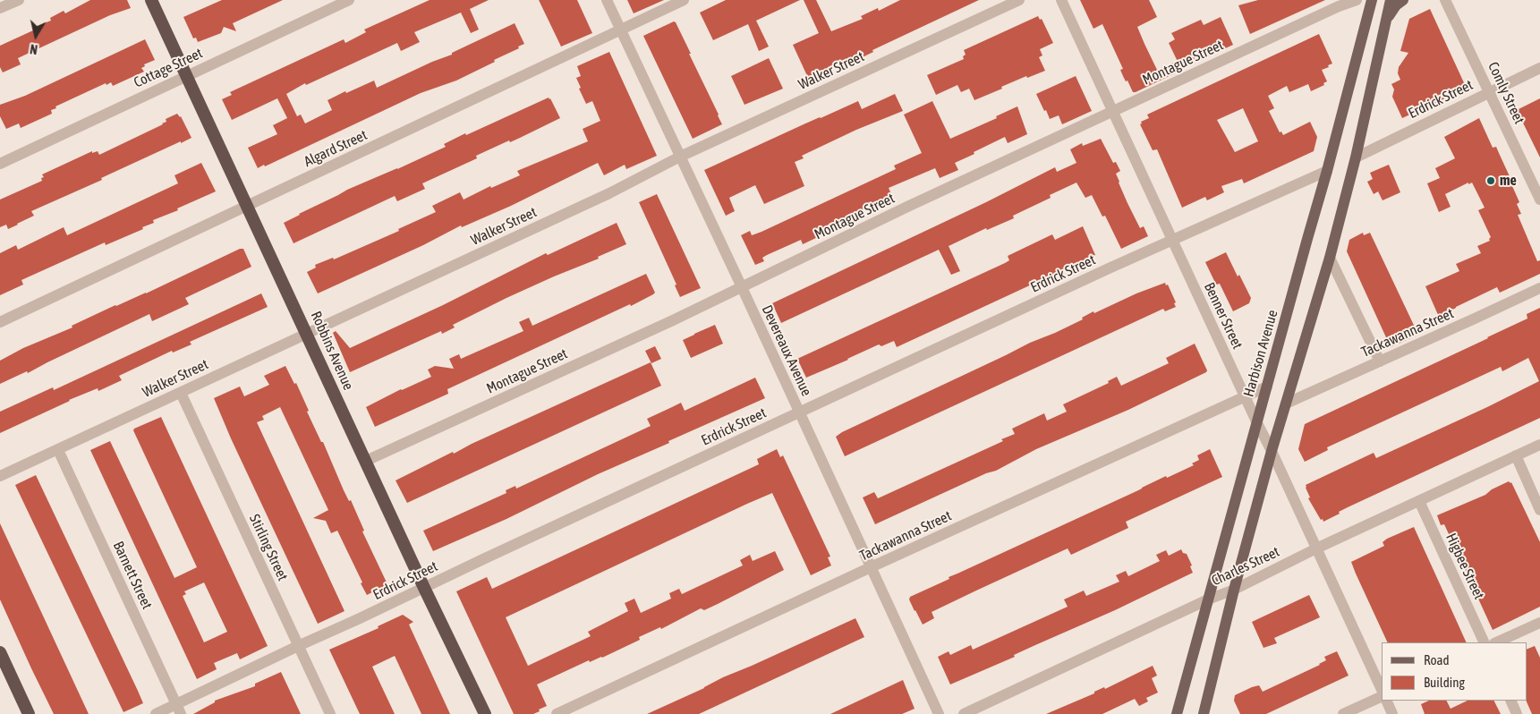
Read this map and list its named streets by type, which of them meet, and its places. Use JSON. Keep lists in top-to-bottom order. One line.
{"streets":{"highway":["Robbins Avenue"],"main road":["Harbison Avenue"],"street":["Montague Street","Cottage Street","Walker Street","Comly Street","Erdrick Street","Algard Street","Benner Street","Tackawanna Street","Devereaux Avenue","Stirling Street","Charles Street","Higbee Street","Barnett Street"]},"crossings":[["Montague Street","Benner Street"],["Montague Street","Robbins Avenue"],["Montague Street","Devereaux Avenue"],["Cottage Street","Robbins Avenue"],["Walker Street","Robbins Avenue"],["Walker Street","Devereaux Avenue"],["Walker Street","Stirling Street"],["Walker Street","Barnett Street"],["Comly Street","Erdrick Street"],["Erdrick Street","Benner Street"],["Erdrick Street","Robbins Avenue"],["Erdrick Street","Devereaux Avenue"],["Erdrick Street","Harbison Avenue"],["Erdrick Street","Stirling Street"],["Erdrick Street","Barnett Street"],["Algard Street","Robbins Avenue"],["Algard Street","Devereaux Avenue"],["Benner Street","Tackawanna Street"],["Benner Street","Harbison Avenue"],["Benner Street","Charles Street"],["Tackawanna Street","Devereaux Avenue"],["Tackawanna Street","Harbison Avenue"],["Harbison Avenue","Charles Street"],["Charles Street","Higbee Street"]],"places":["me"],"legend":["Road","Building"],"north":"bottom"}
